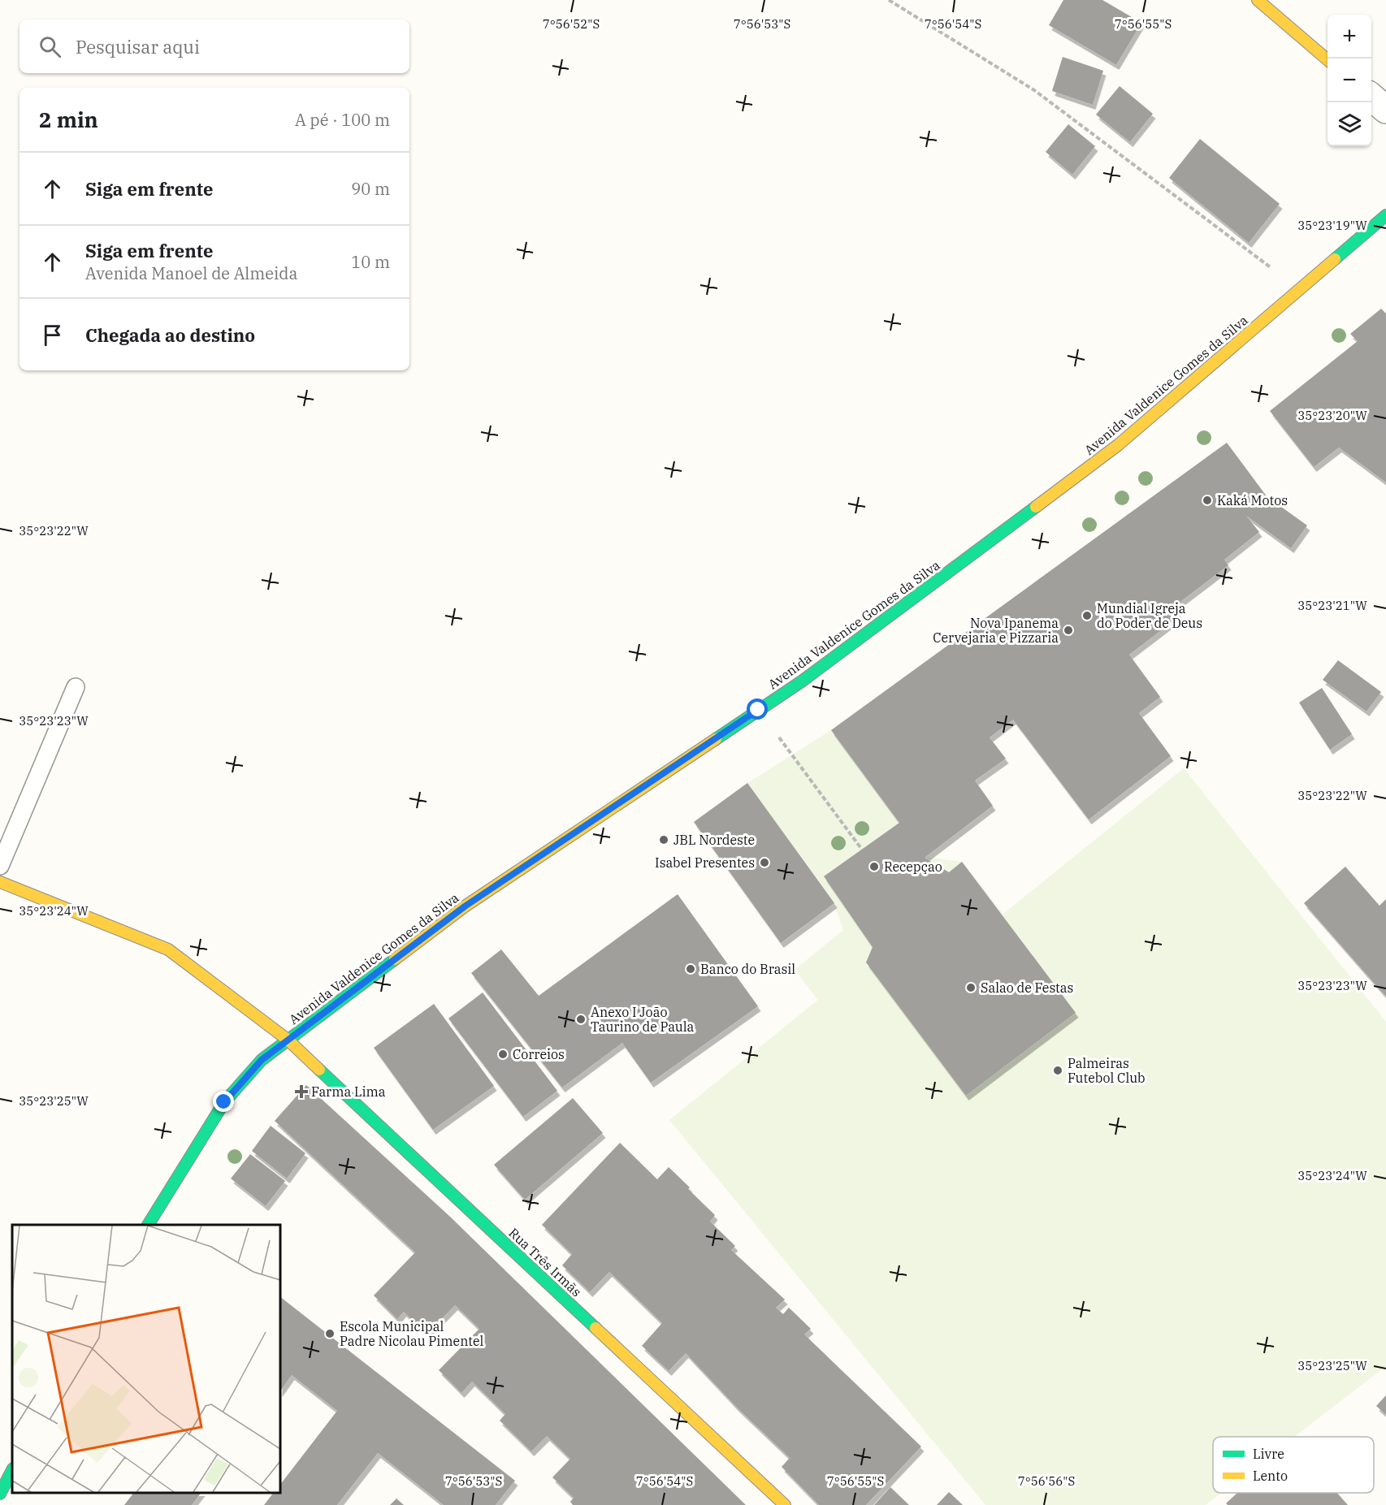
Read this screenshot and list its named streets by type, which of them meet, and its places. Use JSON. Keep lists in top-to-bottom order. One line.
{"streets":{"main road":["Avenida Valdenice Gomes da Silva","Rua Três Irmãs"]},"crossings":[["Avenida Valdenice Gomes da Silva","Rua Três Irmãs"]],"places":{"other":["Kaká Motos","Mundial Igreja do Poder de Deus","Nova Ipanema Cervejaria e Pizzaria","JBL Nordeste","Isabel Presentes","Recepçao","Banco do Brasil","Salao de Festas","Anexo I João Taurino de Paula","Correios","Palmeiras Futebol Club","Escola Municipal Padre Nicolau Pimentel"],"health":["Farma Lima"]},"legend":["Livre","Lento"],"page":{"map_buttons":["+","−"],"search":"Pesquisar aqui","heading":["2 min","A pé · 100 m"],"list":[["Siga em frente","90 m"],["Siga em frente","Avenida Manoel de Almeida","10 m"],"Chegada ao destino"]},"coordinates":["7°56'52\"S","7°56'53\"S","7°56'54\"S","7°56'55\"S","35°23'19\"W","35°23'20\"W","35°23'22\"W","35°23'21\"W","35°23'23\"W","35°23'24\"W","35°23'25\"W","7°56'56\"S"]}
